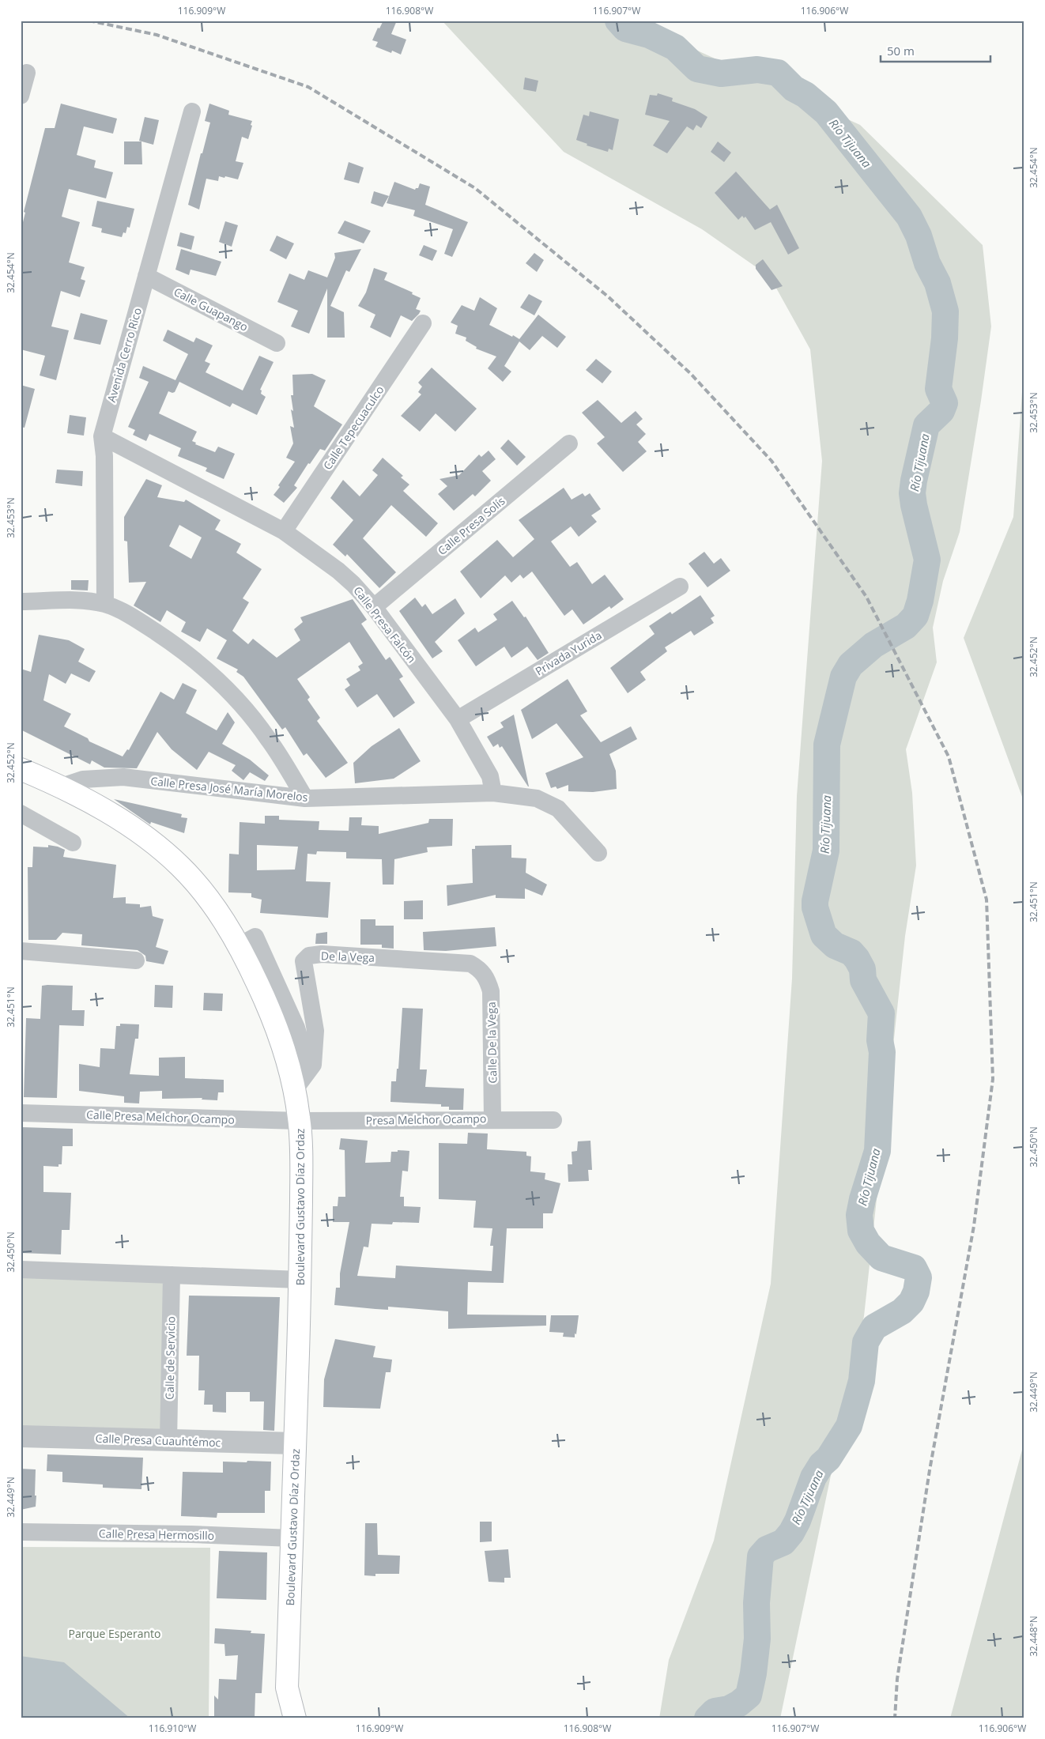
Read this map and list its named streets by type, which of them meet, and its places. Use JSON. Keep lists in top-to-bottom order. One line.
{"streets":{"main road":["Boulevard Gustavo Díaz Ordaz"],"street":["Calle Guapango","Avenida Cerro Rico","Calle Tepecuaculco","Calle Presa Solís","Calle Presa Falcón","Privada Yurida","Calle Presa José María Morelos","De la Vega","Calle De la Vega","Calle Presa Melchor Ocampo","Presa Melchor Ocampo","Calle de Servicio","Calle Presa Cuauhtémoc","Calle Presa Hermosillo"]},"crossings":[["Calle Guapango","Avenida Cerro Rico"],["Avenida Cerro Rico","Calle Presa Falcón"],["Calle Tepecuaculco","Calle Presa Falcón"],["Calle Presa Solís","Calle Presa Falcón"],["Calle Presa Falcón","Privada Yurida"],["Calle Presa Falcón","Calle Presa José María Morelos"],["Calle Presa José María Morelos","Boulevard Gustavo Díaz Ordaz"],["De la Vega","Calle De la Vega"],["De la Vega","Boulevard Gustavo Díaz Ordaz"],["Calle De la Vega","Presa Melchor Ocampo"],["Calle Presa Melchor Ocampo","Presa Melchor Ocampo"],["Calle Presa Melchor Ocampo","Boulevard Gustavo Díaz Ordaz"],["Presa Melchor Ocampo","Boulevard Gustavo Díaz Ordaz"],["Boulevard Gustavo Díaz Ordaz","Calle Presa Cuauhtémoc"],["Boulevard Gustavo Díaz Ordaz","Calle Presa Hermosillo"],["Calle de Servicio","Calle Presa Cuauhtémoc"]],"water":["Río Tijuana"],"parks":["Parque Esperanto"],"scale_bar":"50 m","coordinates":["116.909°W","116.908°W","116.907°W","116.906°W","32.454°N","32.453°N","32.452°N","32.451°N","32.450°N","32.449°N","32.448°N","116.910°W"]}
